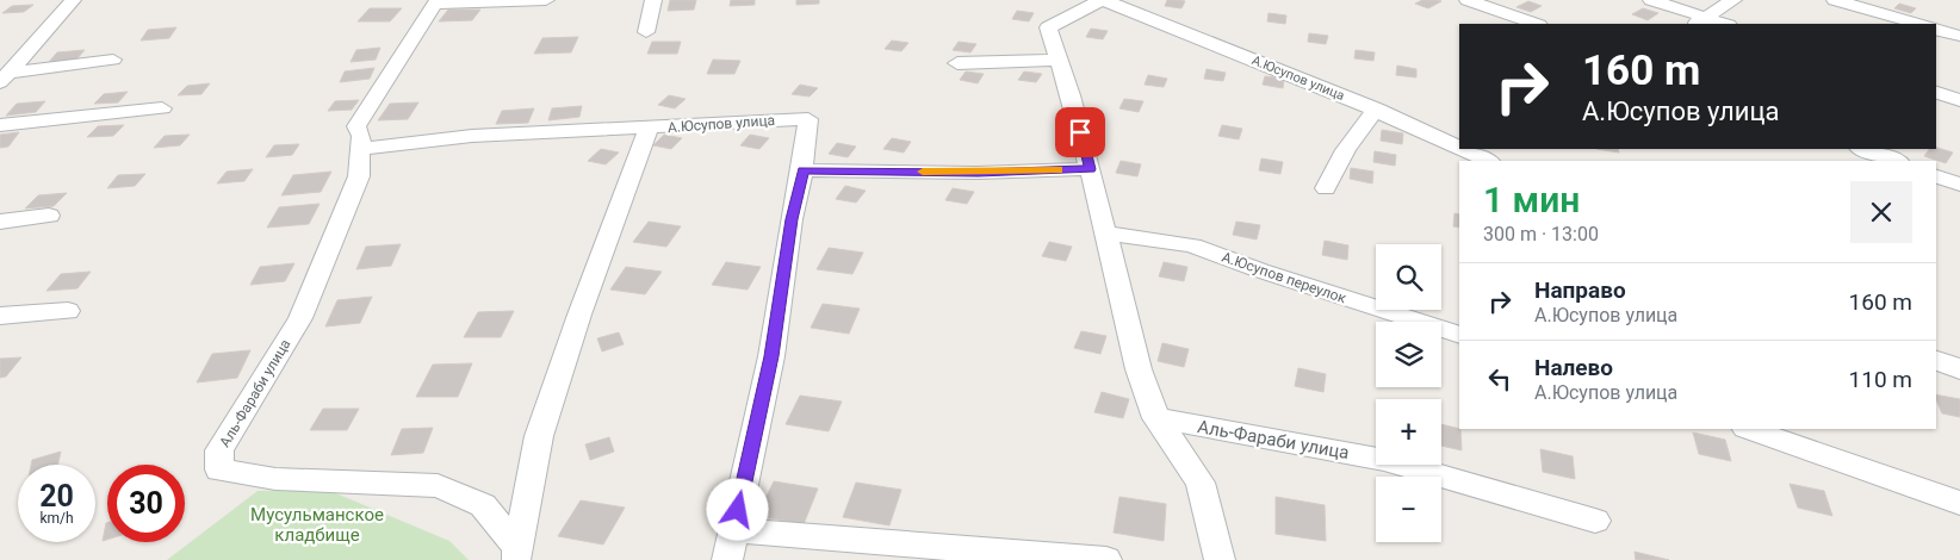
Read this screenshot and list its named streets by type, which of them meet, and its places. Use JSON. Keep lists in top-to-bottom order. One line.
{"streets":{"street":["А.Юсупов улица","А.Юсупов переулок","Аль-Фараби улица"]},"crossings":[["А.Юсупов улица","А.Юсупов переулок"],["А.Юсупов улица","Аль-Фараби улица"]],"parks":["Мусульманское кладбище"],"page":{"turn":["160 m","А.Юсупов улица"],"heading":["1 мин","300 m · 13:00"],"map_buttons":["+","−"],"list":[{"name":"Направо","note":"А.Юсупов улица","value":"160 m"},{"name":"Налево","note":"А.Юсупов улица","value":"110 m"}],"speed":"20 km/h","limit":"30"}}
